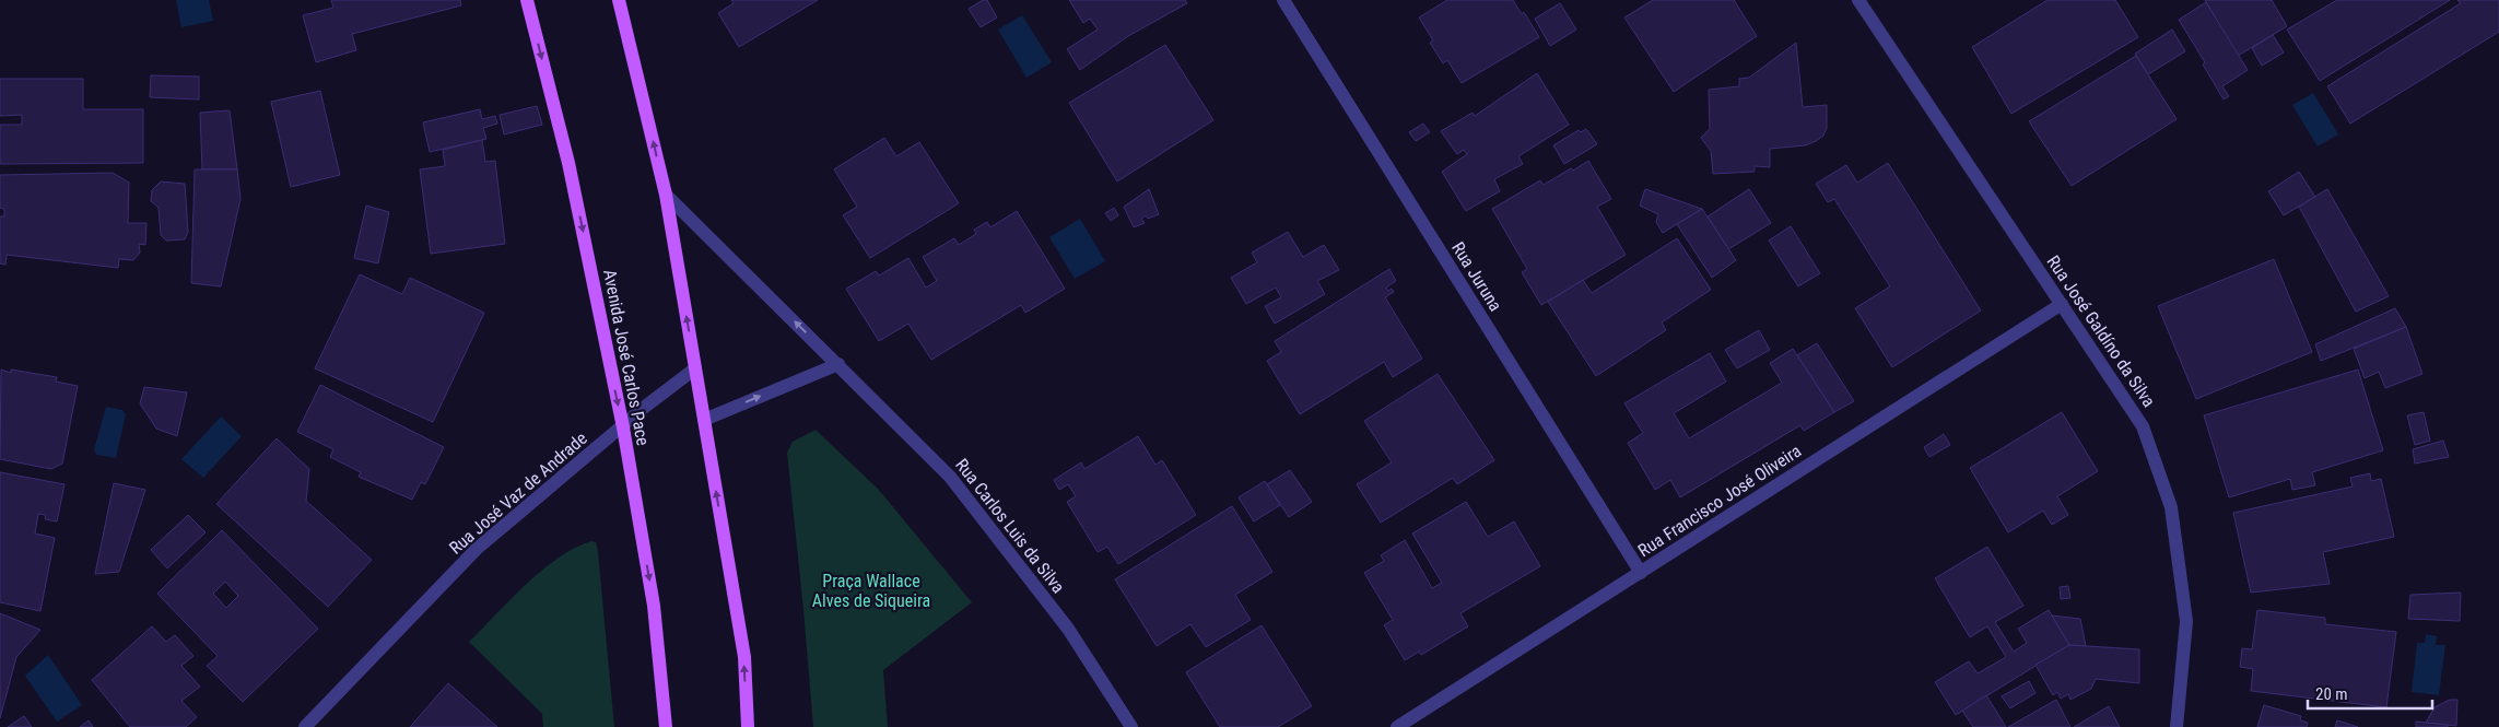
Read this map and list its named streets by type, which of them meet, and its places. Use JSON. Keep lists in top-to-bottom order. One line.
{"streets":{"main road":["Avenida José Carlos Pace"],"street":["Rua Juruna","Rua José Galdíno da Silva","Rua José Vaz de Andrade","Rua Francisco José Oliveira","Rua Carlos Luis da Silva"]},"crossings":[["Rua Juruna","Rua Francisco José Oliveira"],["Rua José Galdíno da Silva","Rua Francisco José Oliveira"],["Avenida José Carlos Pace","Rua José Vaz de Andrade"]],"parks":["Praça Wallace Alves de Siqueira"],"scale_bar":"20 m"}
